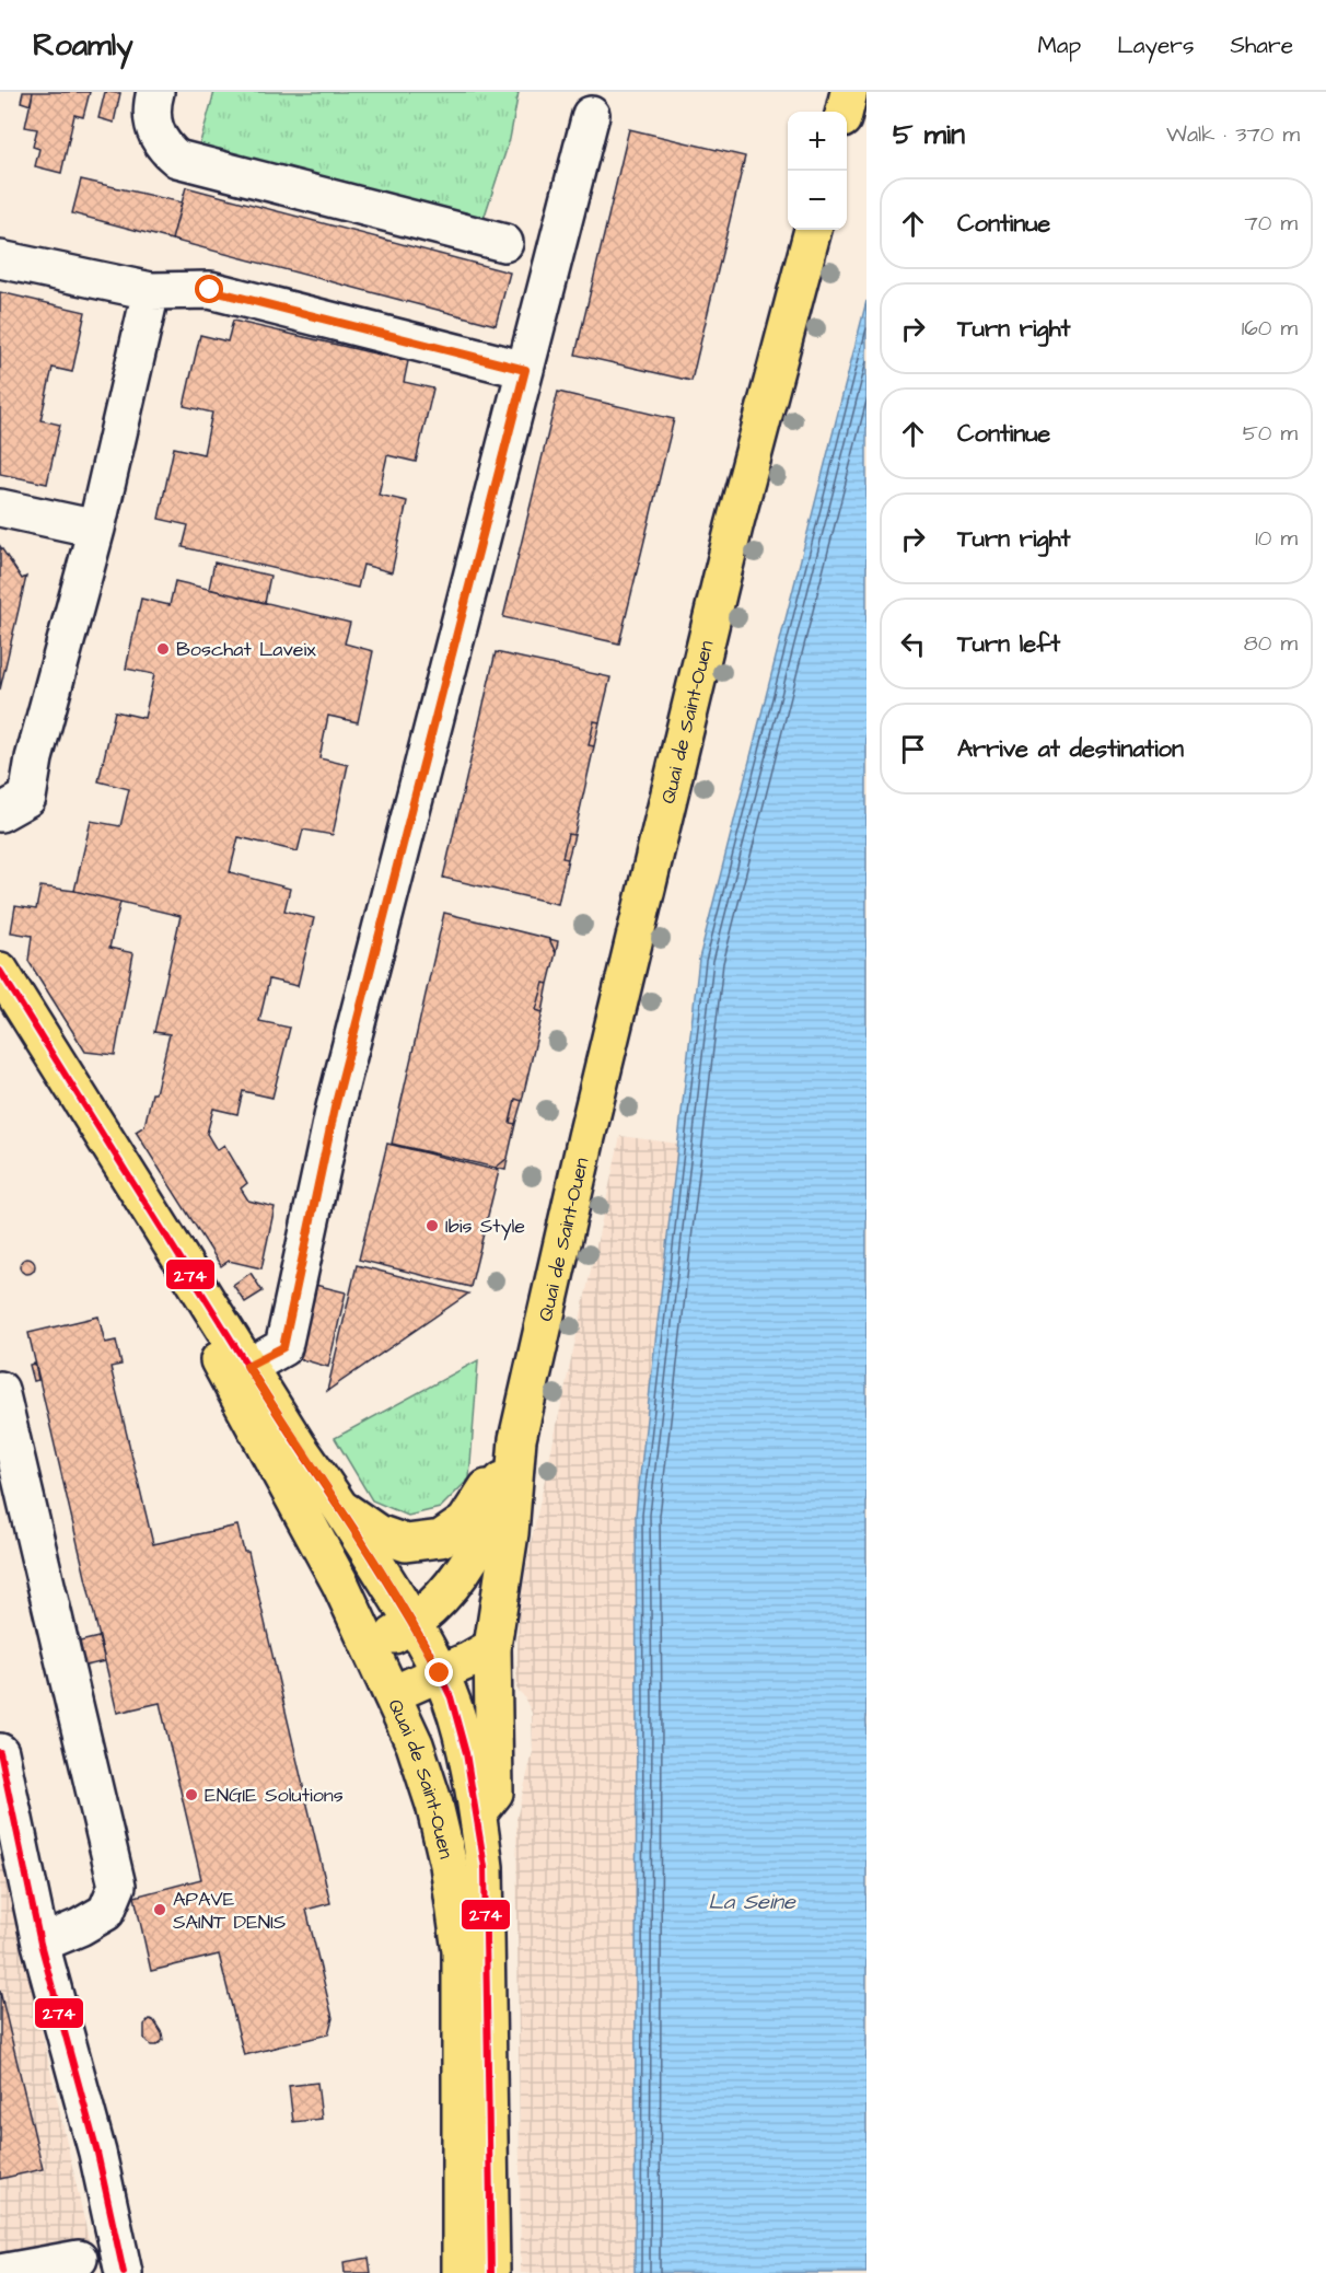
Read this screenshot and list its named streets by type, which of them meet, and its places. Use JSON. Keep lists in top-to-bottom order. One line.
{"streets":{"main road":["Quai de Saint-Ouen"]},"water":["La Seine"],"places":["Boschat Laveix","Ibis Style","ENGIE Solutions","APAVE SAINT DENIS"],"lines":["transit line 274"],"page":{"header":"Roamly","nav":["Map","Layers","Share"],"heading":["5 min","Walk · 370 m"],"map_buttons":["+","−"],"list":[["Continue","70 m"],["Turn right","160 m"],["Continue","50 m"],["Turn right","10 m"],["Turn left","80 m"],"Arrive at destination"]}}
